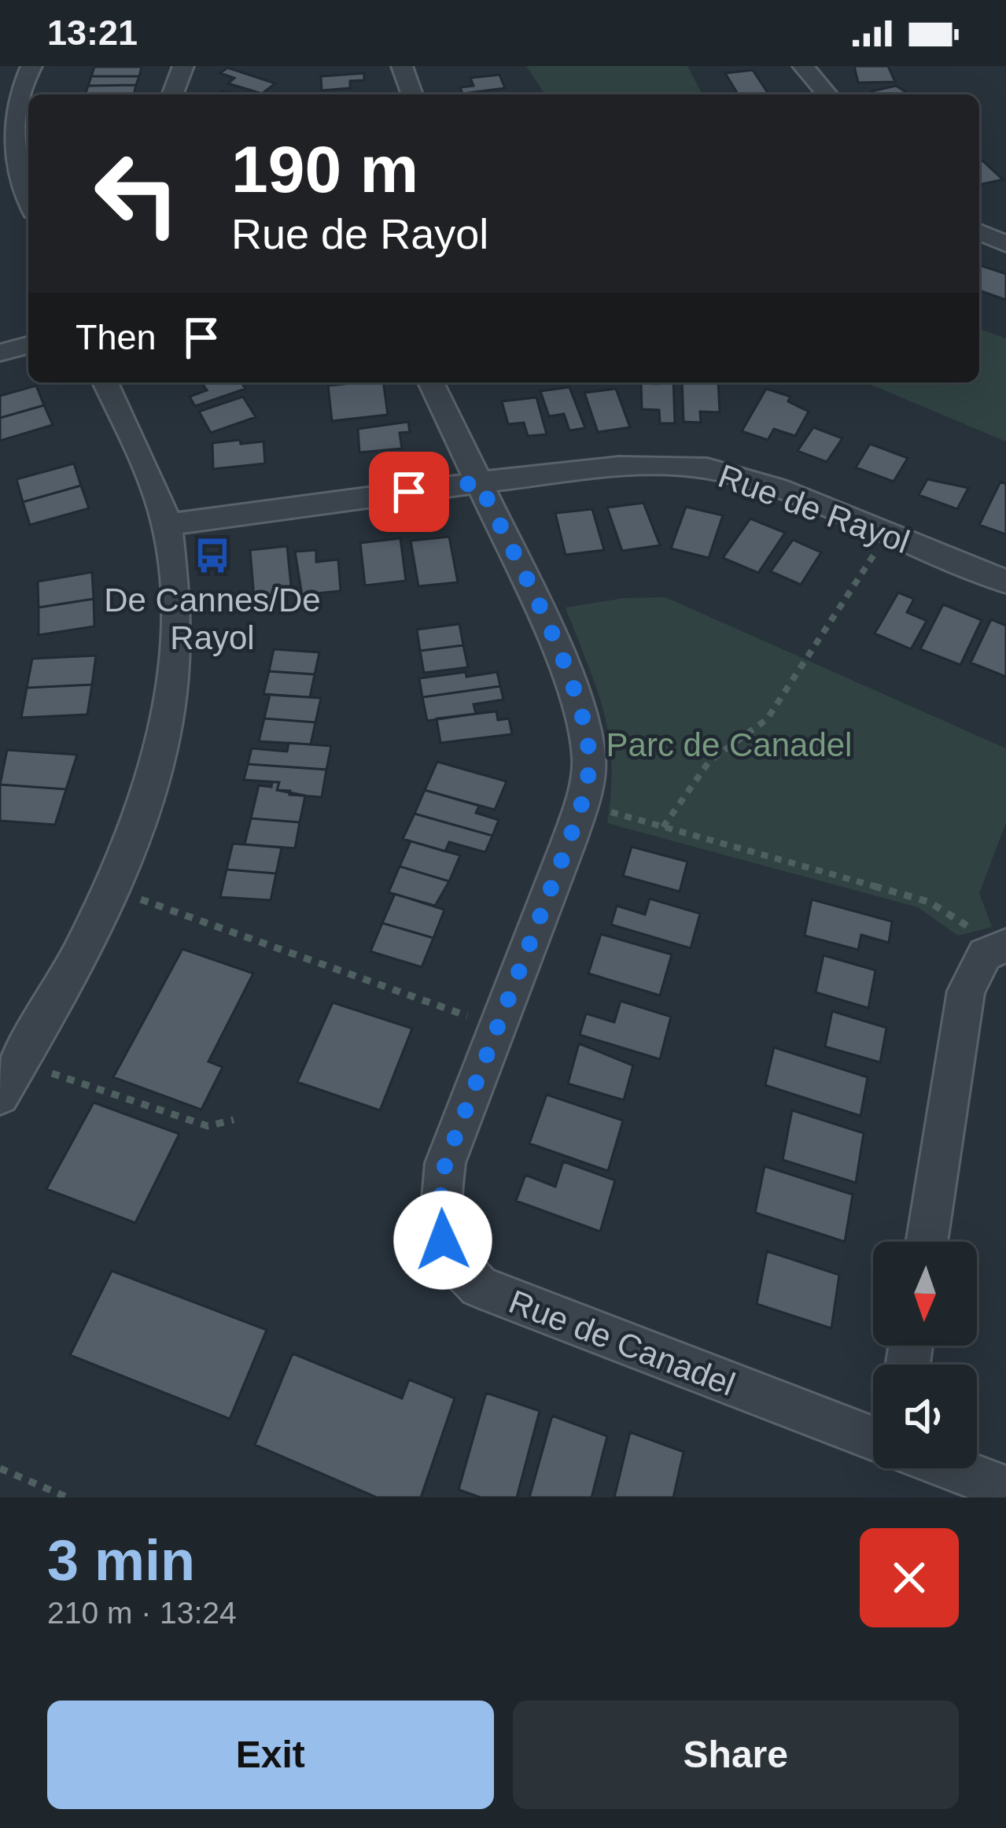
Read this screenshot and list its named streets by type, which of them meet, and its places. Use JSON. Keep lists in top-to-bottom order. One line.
{"streets":{"street":["Rue de Rayol","Rue de Canadel"]},"crossings":[["Rue de Rayol","Rue de Canadel"]],"parks":["Parc de Canadel"],"places":{"bus stop":["De Cannes/De Rayol"]},"north":"bottom","page":{"status":"13:21","turn":["190 m","Rue de Rayol"],"then":"Then","heading":["3 min","210 m · 13:24"],"buttons":["Exit","Share"]}}
